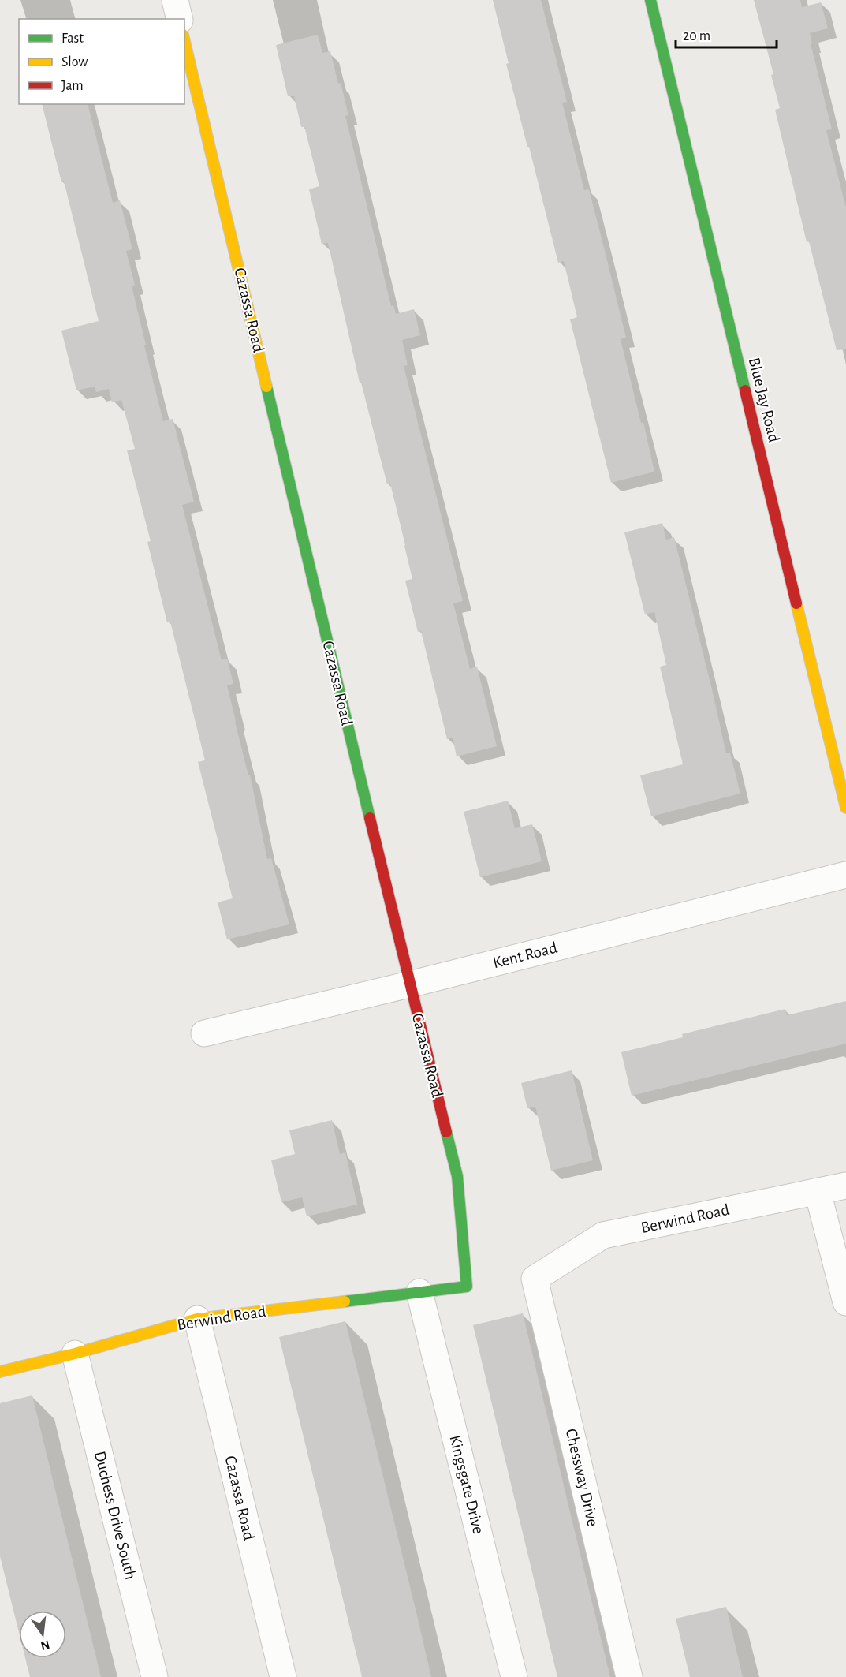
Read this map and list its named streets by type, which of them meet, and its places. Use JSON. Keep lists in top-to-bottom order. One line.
{"streets":{"street":["Cazassa Road","Blue Jay Road","Kent Road","Berwind Road","Chessway Drive","Kingsgate Drive","Duchess Drive South"]},"crossings":[["Cazassa Road","Kent Road"],["Cazassa Road","Berwind Road"],["Cazassa Road","Kingsgate Drive"],["Berwind Road","Chessway Drive"],["Berwind Road","Kingsgate Drive"],["Berwind Road","Duchess Drive South"]],"legend":["Fast","Slow","Jam"],"scale_bar":"20 m","north":"bottom"}
